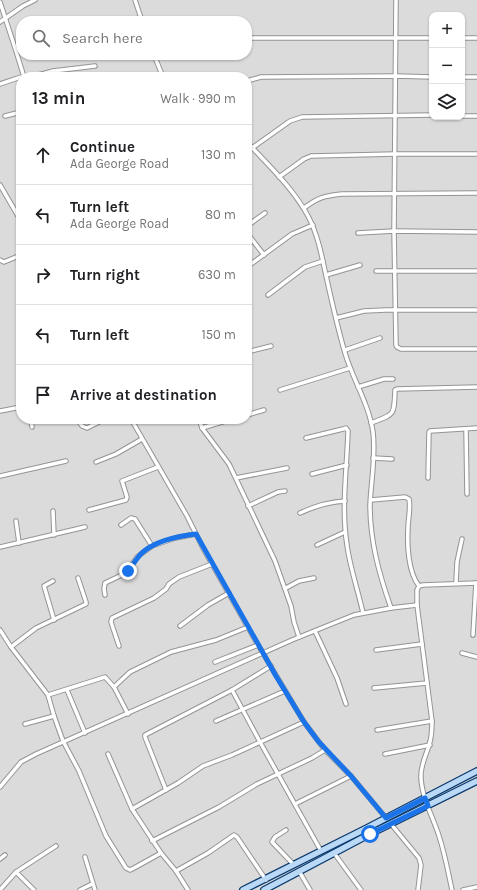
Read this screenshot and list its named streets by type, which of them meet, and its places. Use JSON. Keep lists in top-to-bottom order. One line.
{"page":{"map_buttons":["+","−"],"search":"Search here","heading":["13 min","Walk · 990 m"],"list":[["Continue","Ada George Road","130 m"],["Turn left","Ada George Road","80 m"],["Turn right","630 m"],["Turn left","150 m"],"Arrive at destination"]}}
